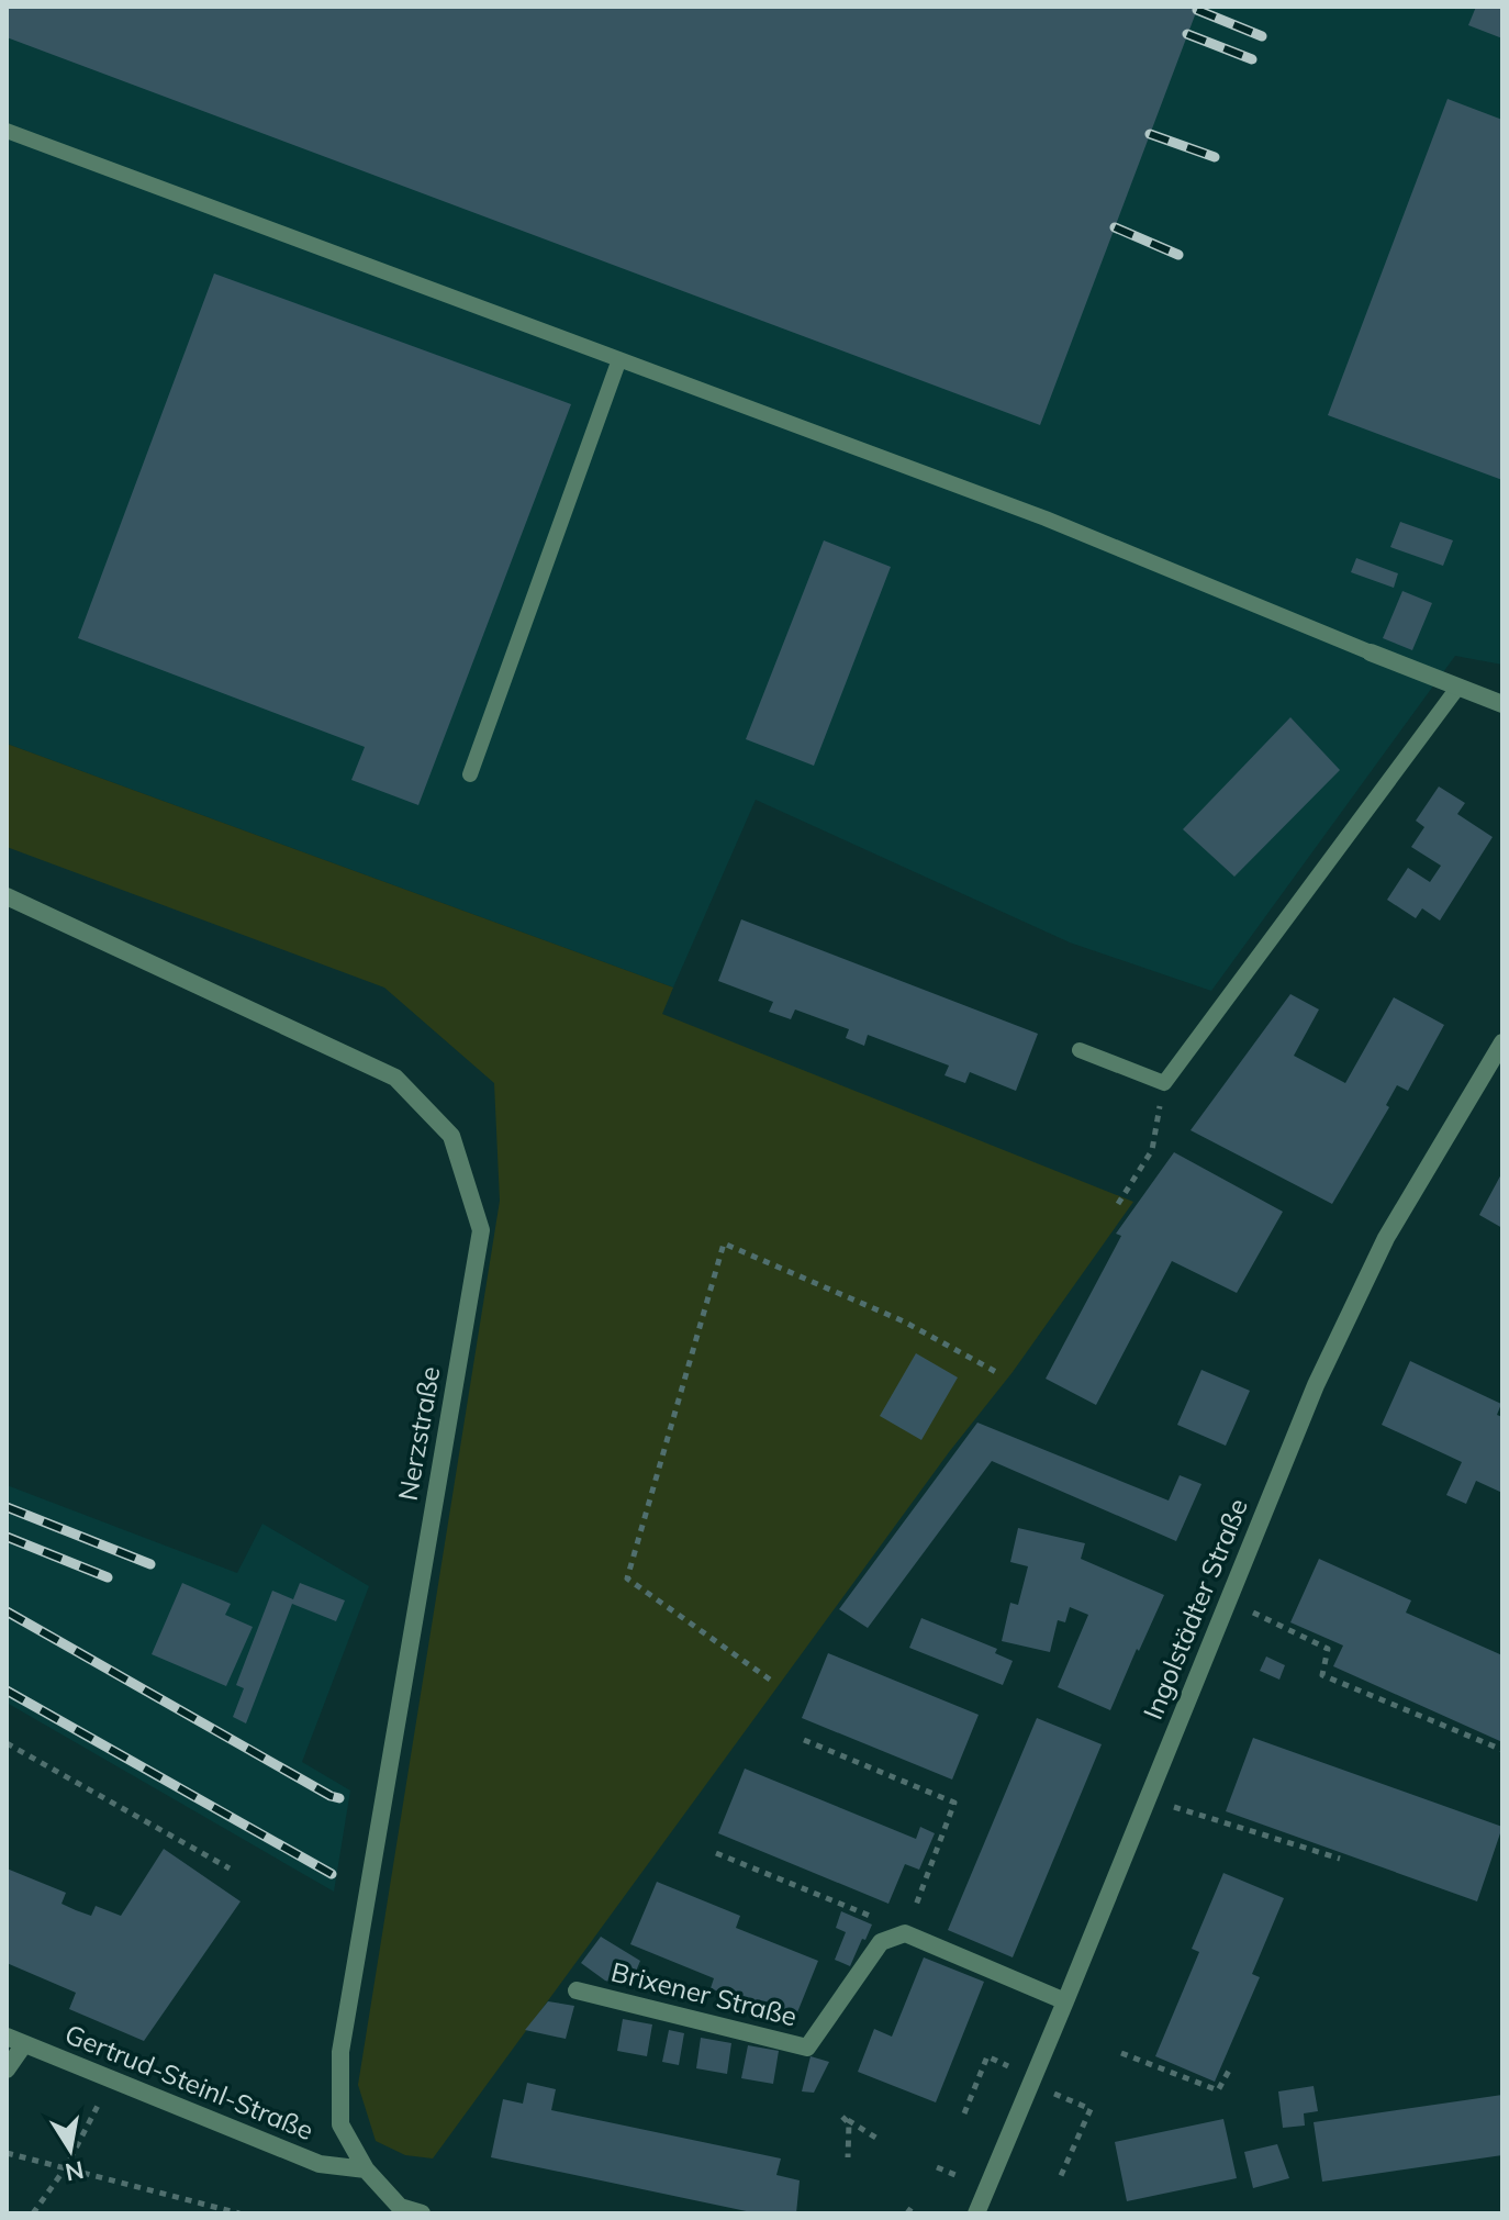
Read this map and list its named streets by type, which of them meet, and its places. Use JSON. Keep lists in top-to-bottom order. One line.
{"streets":{"street":["Nerzstraße","Ingolstädter Straße","Brixener Straße","Gertrud-Steinl-Straße"]},"crossings":[["Nerzstraße","Gertrud-Steinl-Straße"]],"north":"bottom"}
